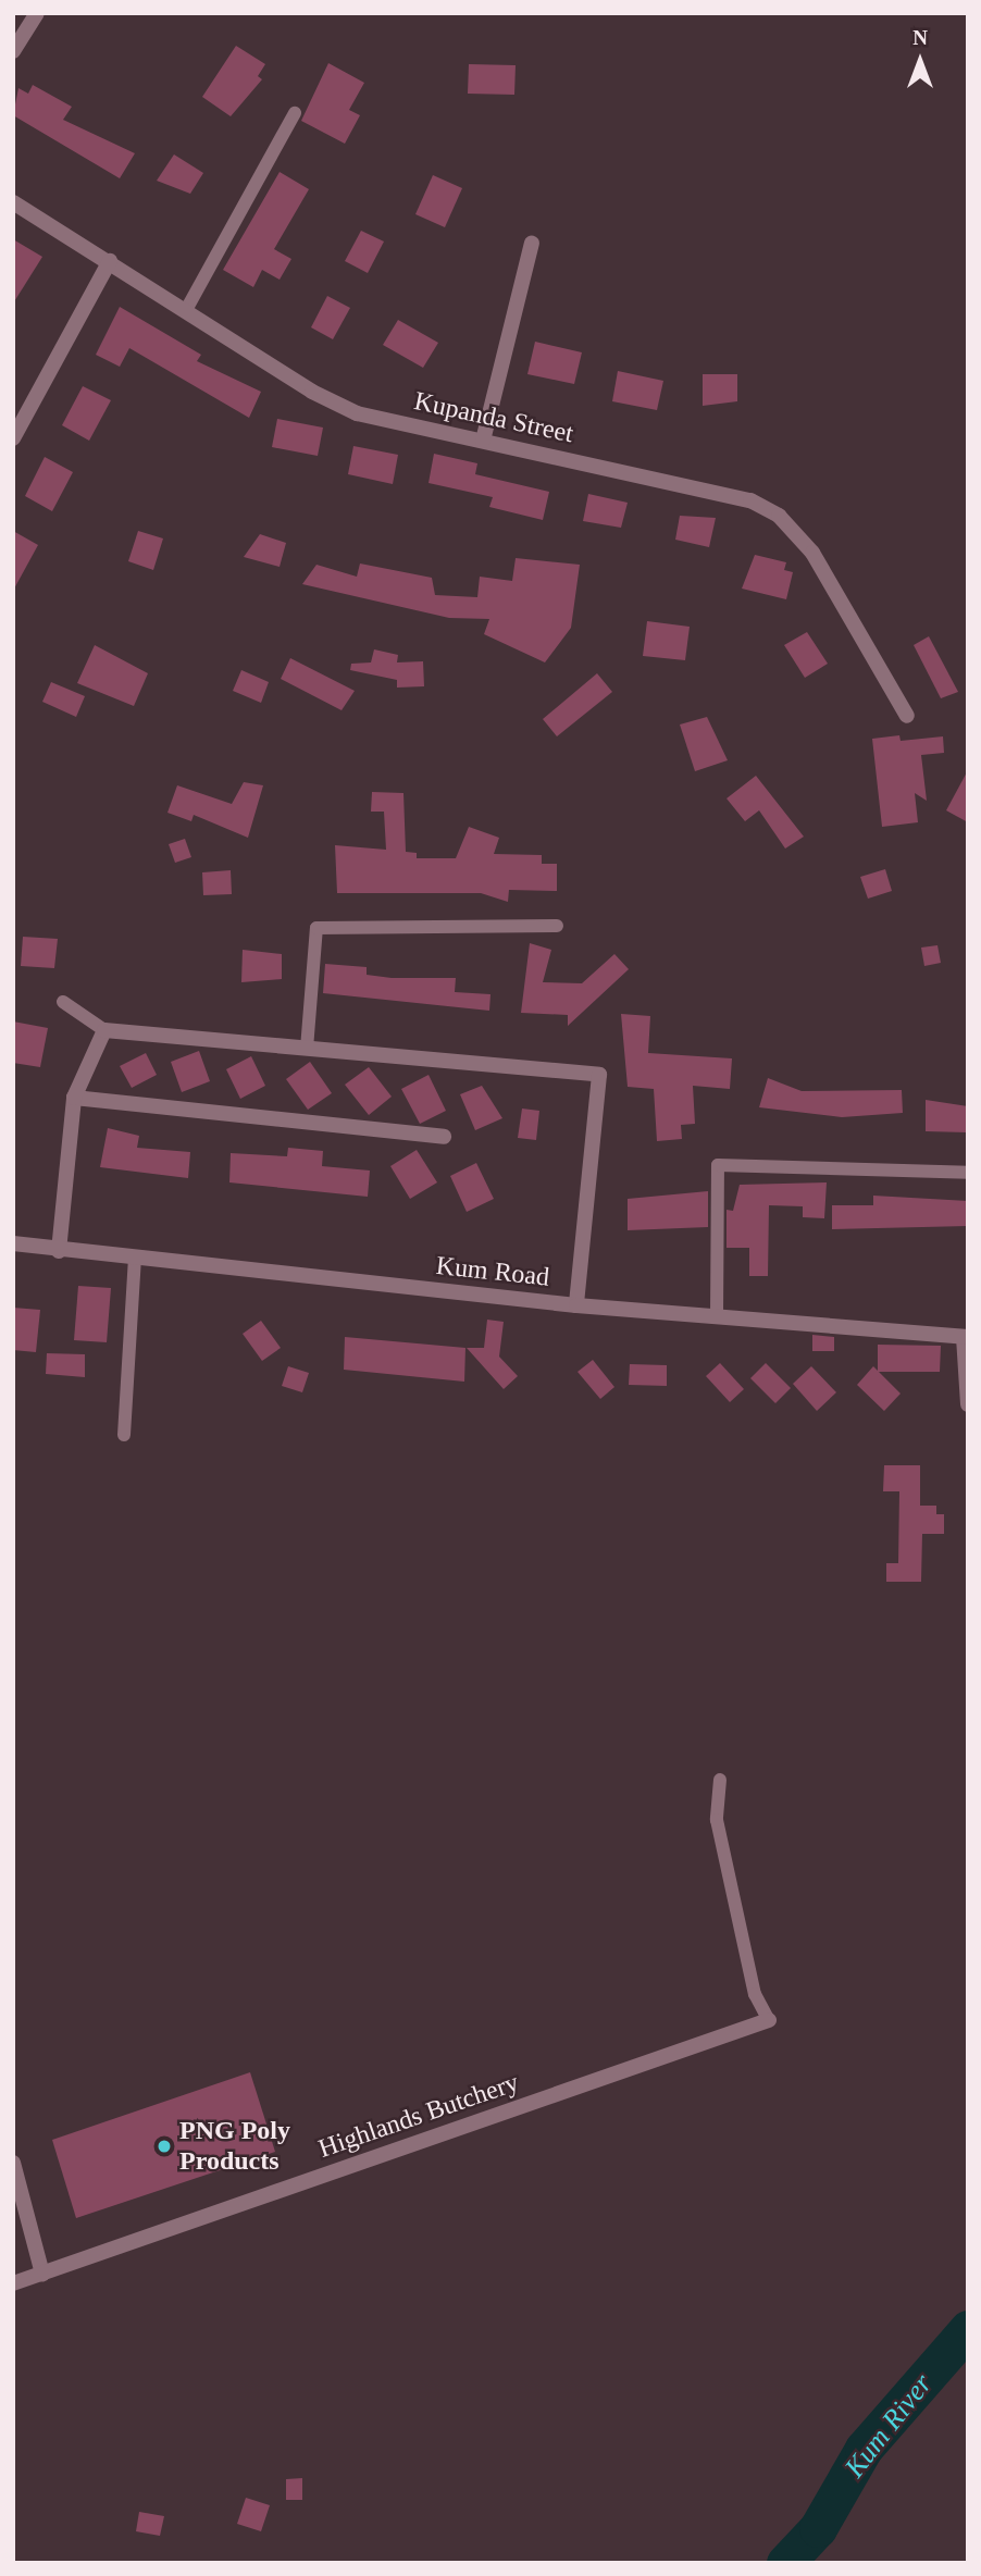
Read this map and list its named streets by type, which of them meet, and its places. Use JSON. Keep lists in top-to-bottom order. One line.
{"streets":{"street":["Kupanda Street","Kum Road","Highlands Butchery"]},"water":["Kum River"],"places":["PNG Poly Products"],"north":"top"}
